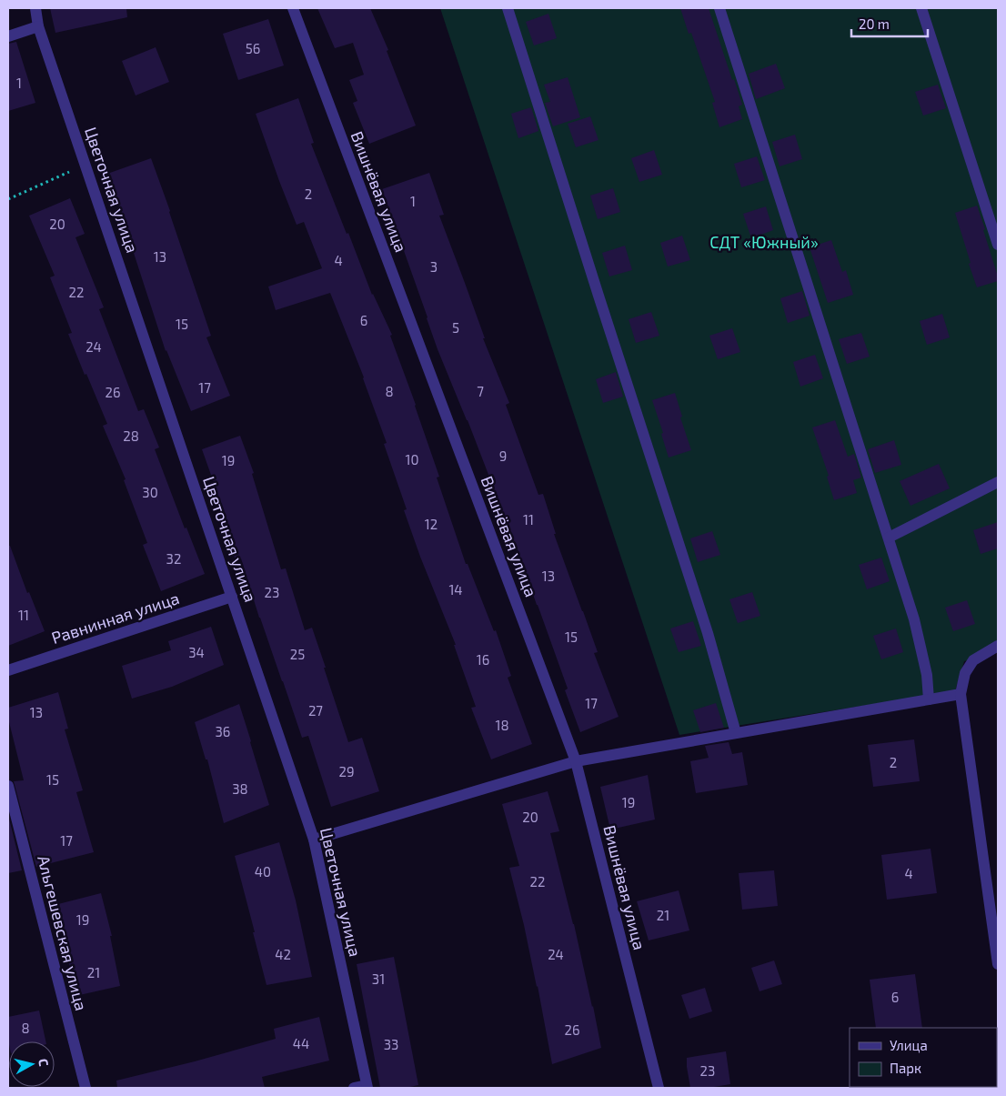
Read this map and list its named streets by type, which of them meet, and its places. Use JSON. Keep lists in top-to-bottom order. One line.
{"streets":{"street":["Цветочная улица","Вишнёвая улица","Равнинная улица","Альгешевская улица"]},"crossings":[["Цветочная улица","Равнинная улица"]],"parks":["СДТ «Южный»"],"house_numbers":["56","1","2","1","20","13","4","3","22","6","15","5","24","17","8","7","26","28","9","10","19","30","11","12","32","13","14","23","11","15","34","25","16","17","27","13","18","36","2","29","15","38","19","20","17","40","4","22","21","19","42","24","21","31","6","8","26","44","33","23"],"legend":["Улица","Парк"],"scale_bar":"20 m","north":"right"}
